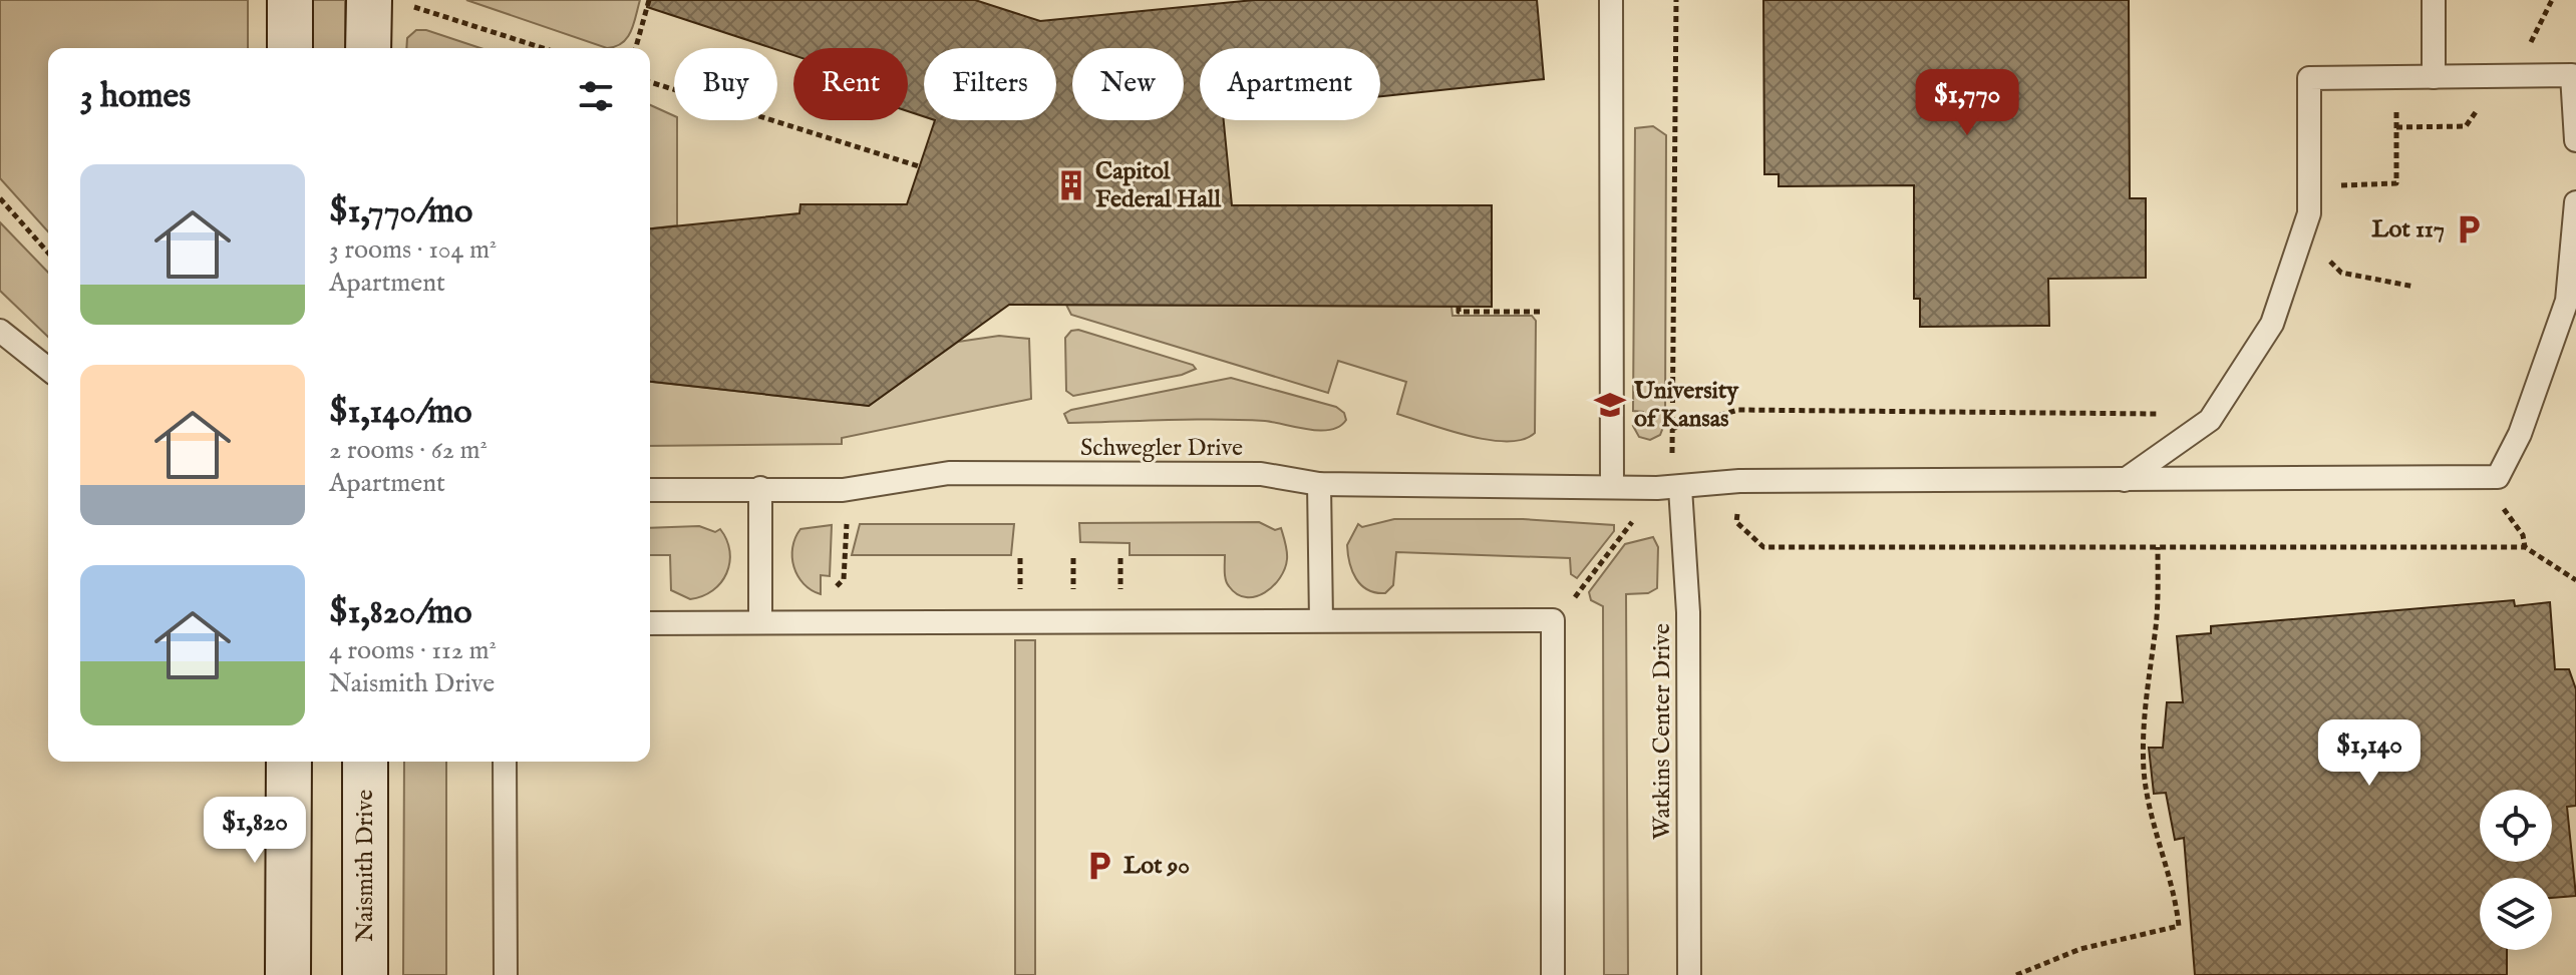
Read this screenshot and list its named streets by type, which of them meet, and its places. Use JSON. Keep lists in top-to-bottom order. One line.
{"streets":{"street":["Naismith Drive"],"lane":["Schwegler Drive","Watkins Center Drive"]},"crossings":[["Schwegler Drive","Watkins Center Drive"]],"places":{"building":["Capitol Federal Hall"],"parking":["Lot 117","Lot 90"],"school or university":["University of Kansas"]},"page":{"chip":["Buy","Rent","Filters","New","Apartment"],"heading":"3 homes","price":["$1,770","$1,140","$1,820"],"list":[{"name":"$1,770/mo","note":"3 rooms · 104 m² · Apartment"},{"name":"$1,140/mo","note":"2 rooms · 62 m² · Apartment"},{"name":"$1,820/mo","note":"4 rooms · 112 m² · Naismith Drive"}]}}
